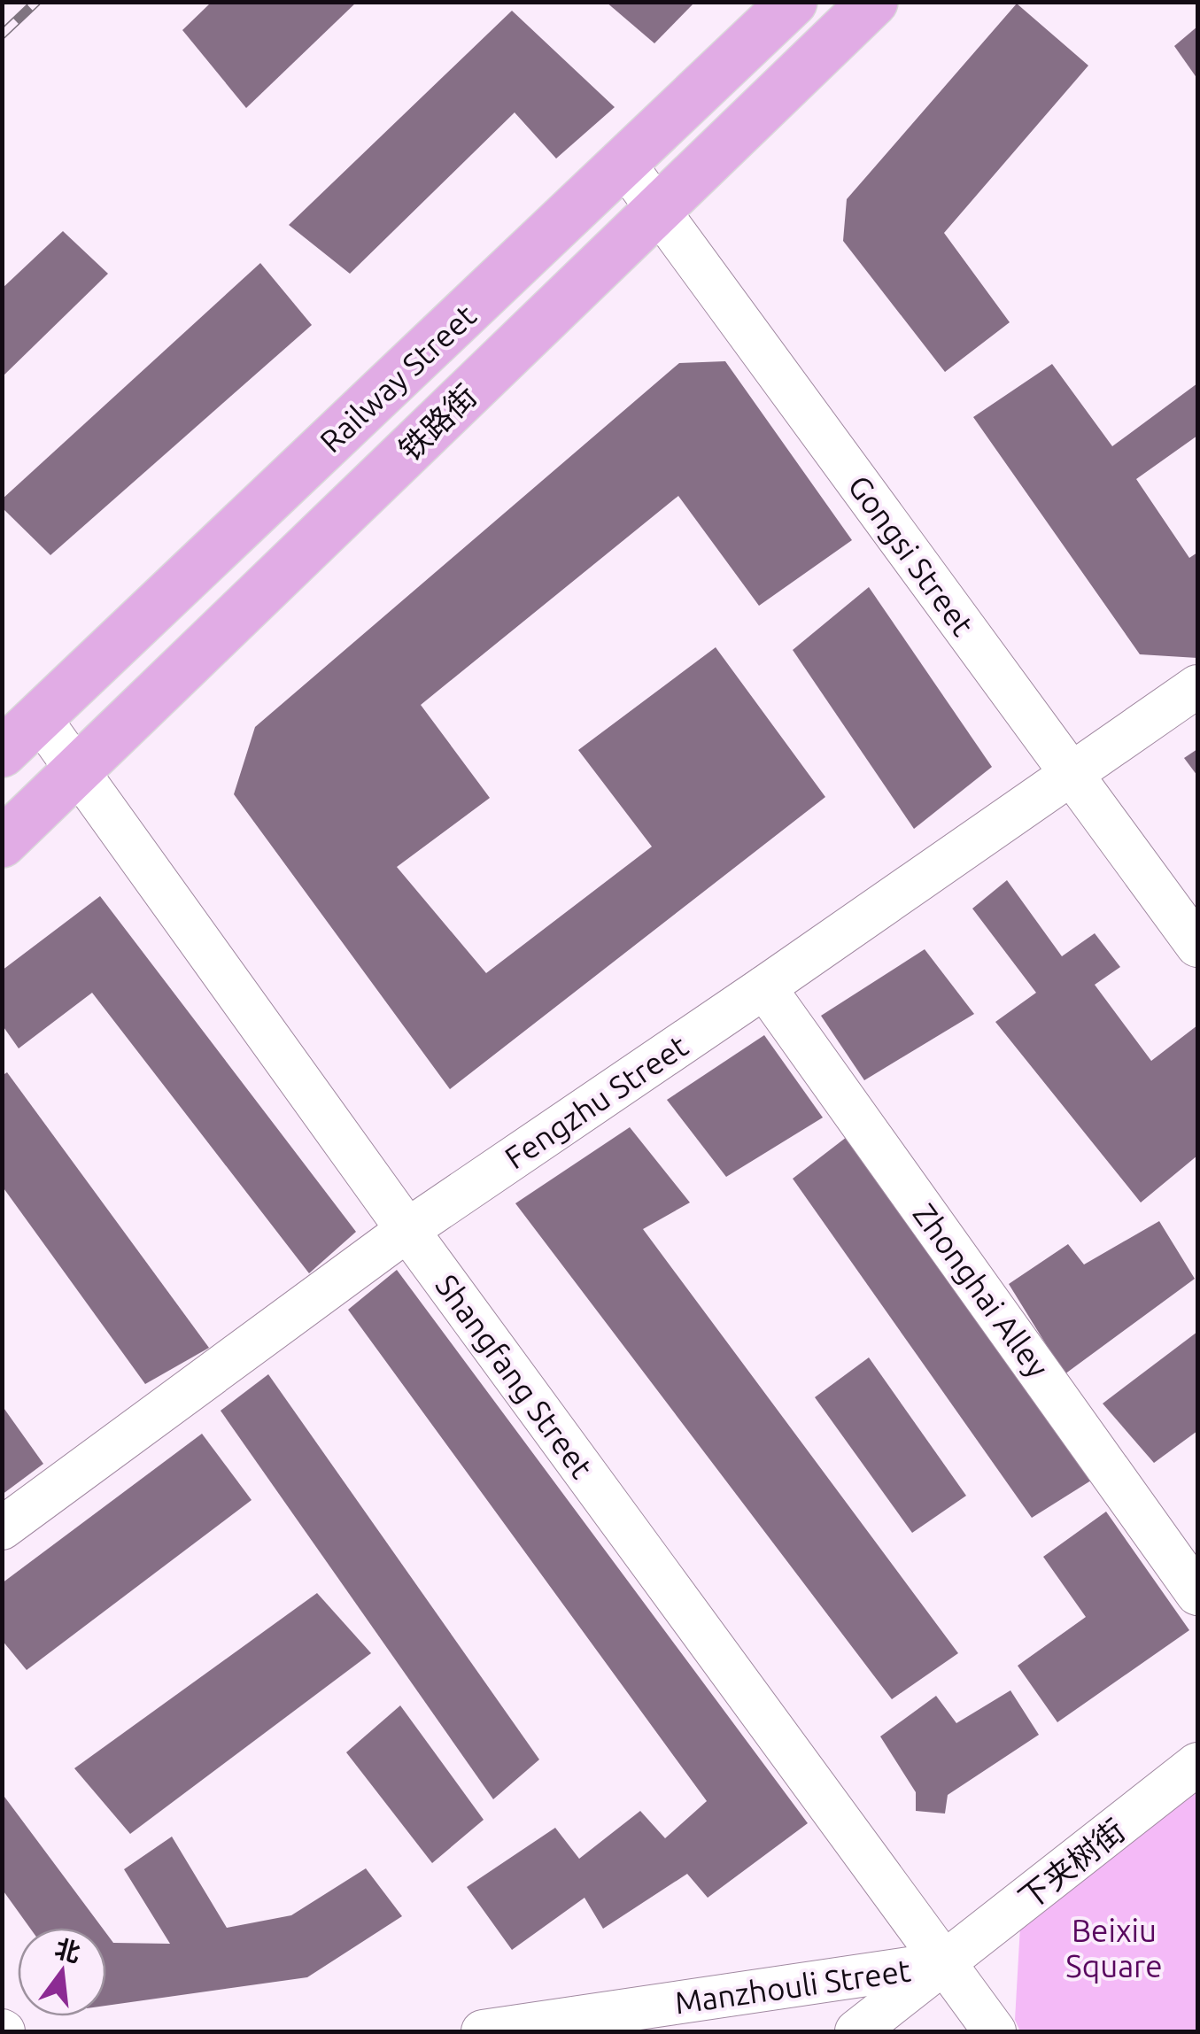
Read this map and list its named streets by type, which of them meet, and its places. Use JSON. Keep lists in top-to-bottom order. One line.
{"streets":{"main road":["Railway Street","铁路街"],"street":["Gongsi Street","Fengzhu Street","Zhonghai Alley","Shangfang Street","下夹树街","Manzhouli Street"]},"crossings":[["Railway Street","Gongsi Street"],["Railway Street","Shangfang Street"],["铁路街","Gongsi Street"],["铁路街","Shangfang Street"],["Gongsi Street","Fengzhu Street"],["Fengzhu Street","Zhonghai Alley"],["Fengzhu Street","Shangfang Street"],["Shangfang Street","下夹树街"],["Shangfang Street","Manzhouli Street"],["下夹树街","Manzhouli Street"]],"parks":["Beixiu Square"],"north":"top"}
